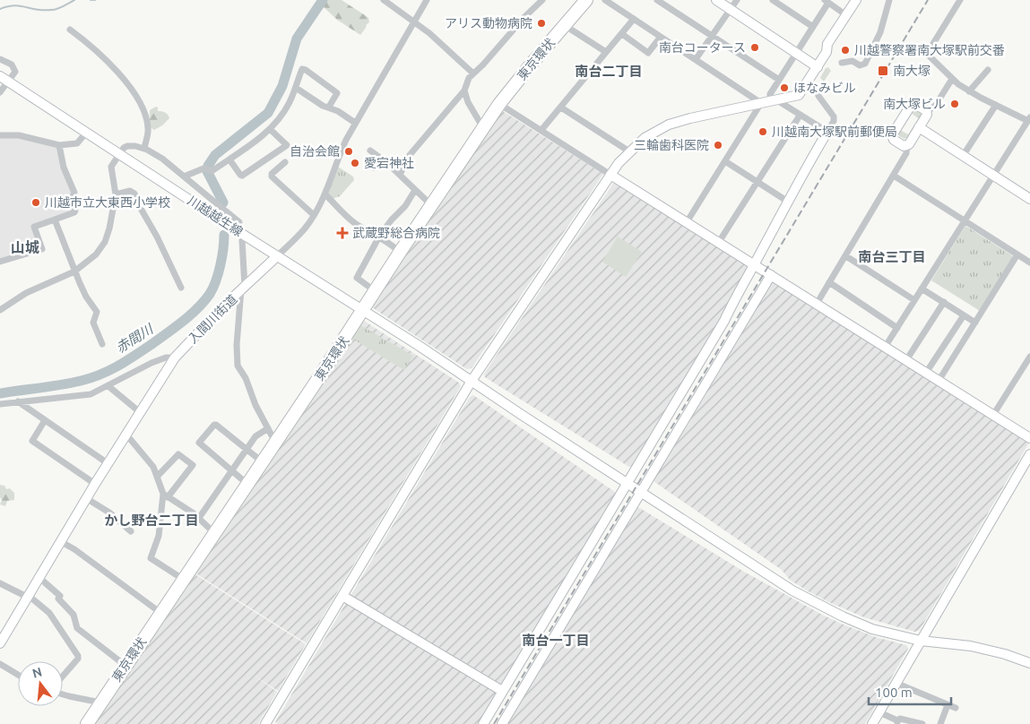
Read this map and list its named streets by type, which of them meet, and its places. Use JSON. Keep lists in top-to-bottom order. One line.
{"streets":{"highway":["東京環状"],"street":["川越越生線","入間川街道"]},"crossings":[["東京環状","川越越生線"],["川越越生線","入間川街道"]],"districts":["南台二丁目","山城","南台三丁目","かし野台二丁目","南台一丁目"],"water":["赤間川"],"places":{"other":["アリス動物病院","南台コータース","川越警察署南大塚駅前交番","ほなみビル","南大塚ビル","川越南大塚駅前郵便局","三輪歯科医院","自治会館","愛宕神社","川越市立大東西小学校"],"transit":["南大塚"],"health":["武蔵野総合病院"]},"scale_bar":"100 m","north":"top"}
